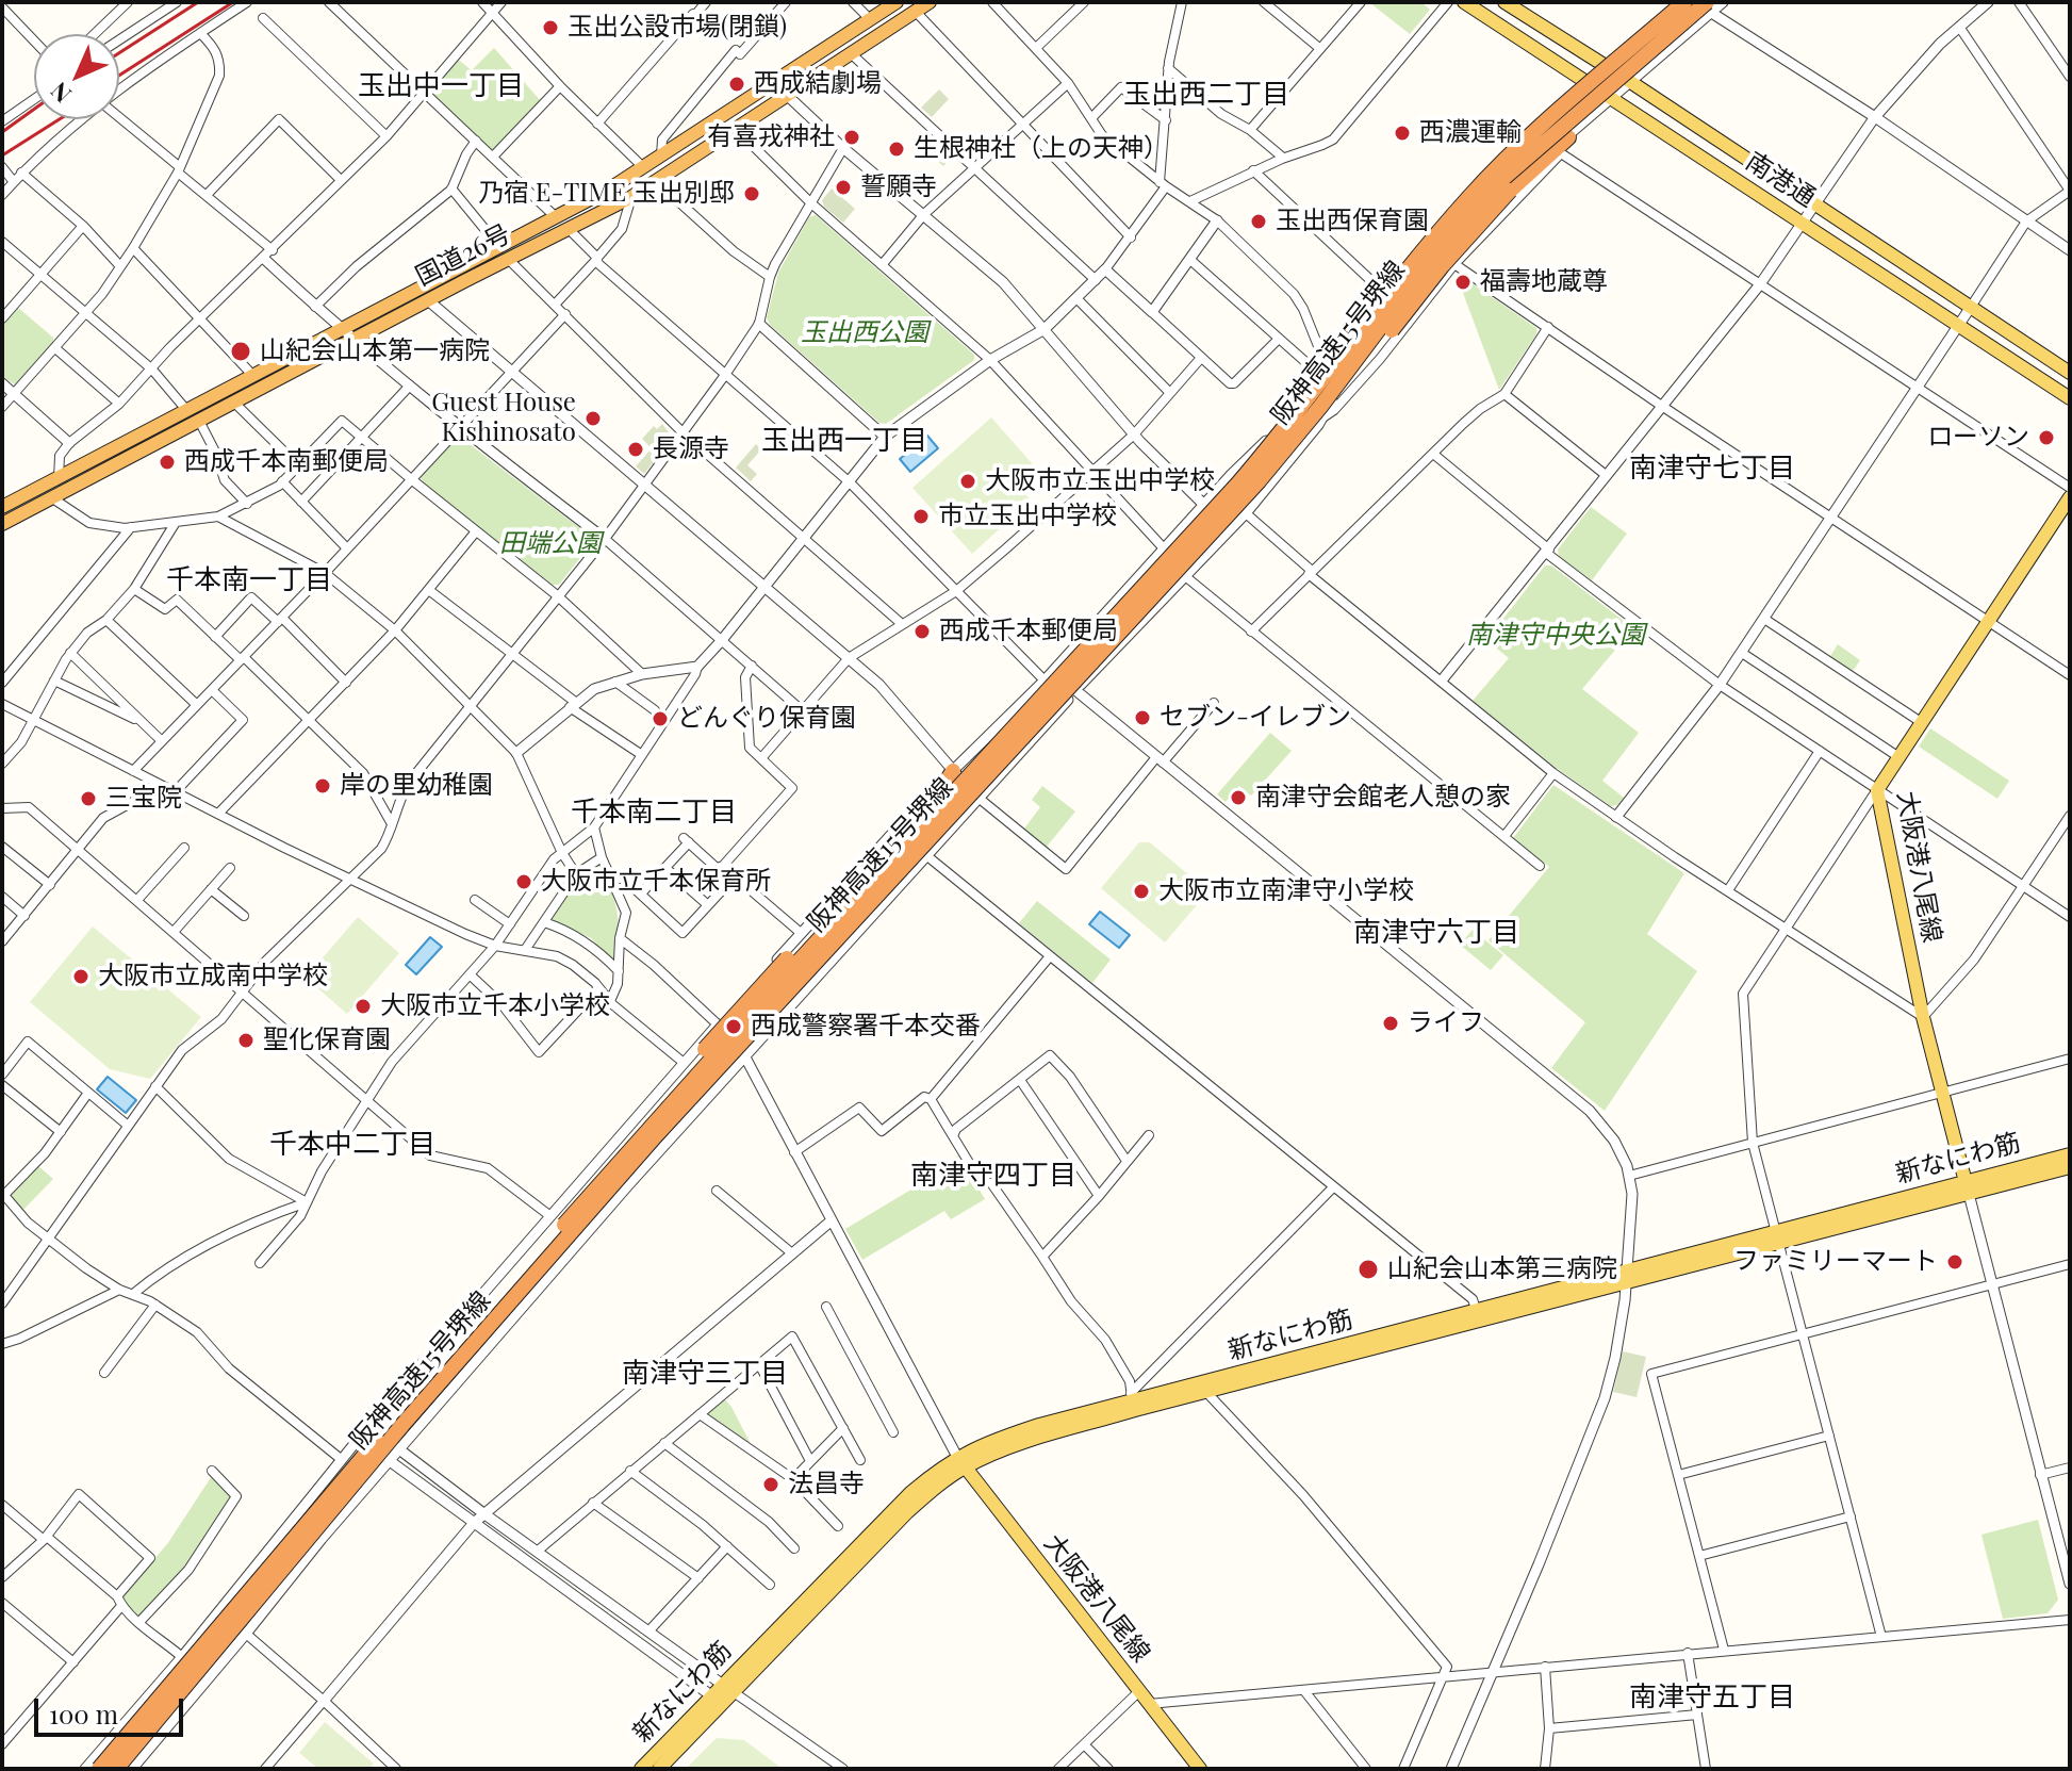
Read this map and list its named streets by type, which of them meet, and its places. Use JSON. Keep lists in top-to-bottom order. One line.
{"streets":{"highway":["国道26号","阪神高速15号堺線"],"main road":["南港通","大阪港八尾線","新なにわ筋"]},"crossings":[["大阪港八尾線","新なにわ筋"]],"districts":["玉出中一丁目","玉出西二丁目","玉出西一丁目","南津守七丁目","千本南一丁目","千本南二丁目","南津守六丁目","千本中二丁目","南津守四丁目","南津守三丁目","南津守五丁目"],"parks":["玉出西公園","田端公園","南津守中央公園"],"places":["玉出公設市場(閉鎖)","西成結劇場","西濃運輸","有喜戎神社","生根神社（上の天神）","誓願寺","乃宿 E-TIME 玉出別邸","玉出西保育園","福壽地蔵尊","山紀会山本第一病院","Guest House Kishinosato","ローソン","長源寺","西成千本南郵便局","大阪市立玉出中学校","市立玉出中学校","西成千本郵便局","セブン-イレブン","どんぐり保育園","岸の里幼稚園","南津守会館老人憩の家","三宝院","大阪市立千本保育所","大阪市立南津守小学校","大阪市立成南中学校","大阪市立千本小学校","ライフ","西成警察署千本交番","聖化保育園","ファミリーマート","山紀会山本第三病院","法昌寺"],"scale_bar":"100 m","north":"bottom left"}
